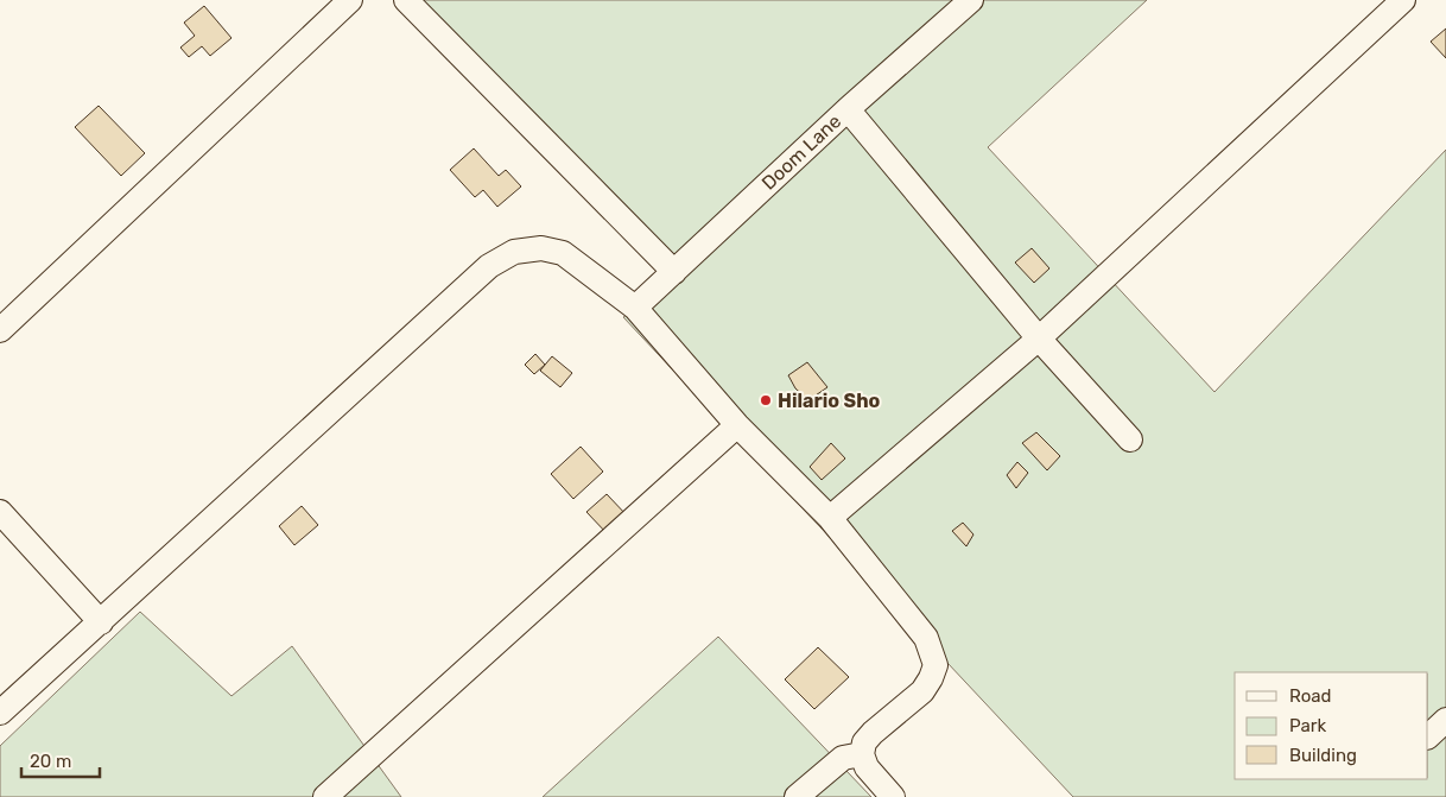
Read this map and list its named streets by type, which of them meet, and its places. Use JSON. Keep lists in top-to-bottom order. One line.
{"streets":{"street":["Doom Lane"]},"places":["Hilario Sho"],"legend":["Road","Park","Building"],"scale_bar":"20 m"}
